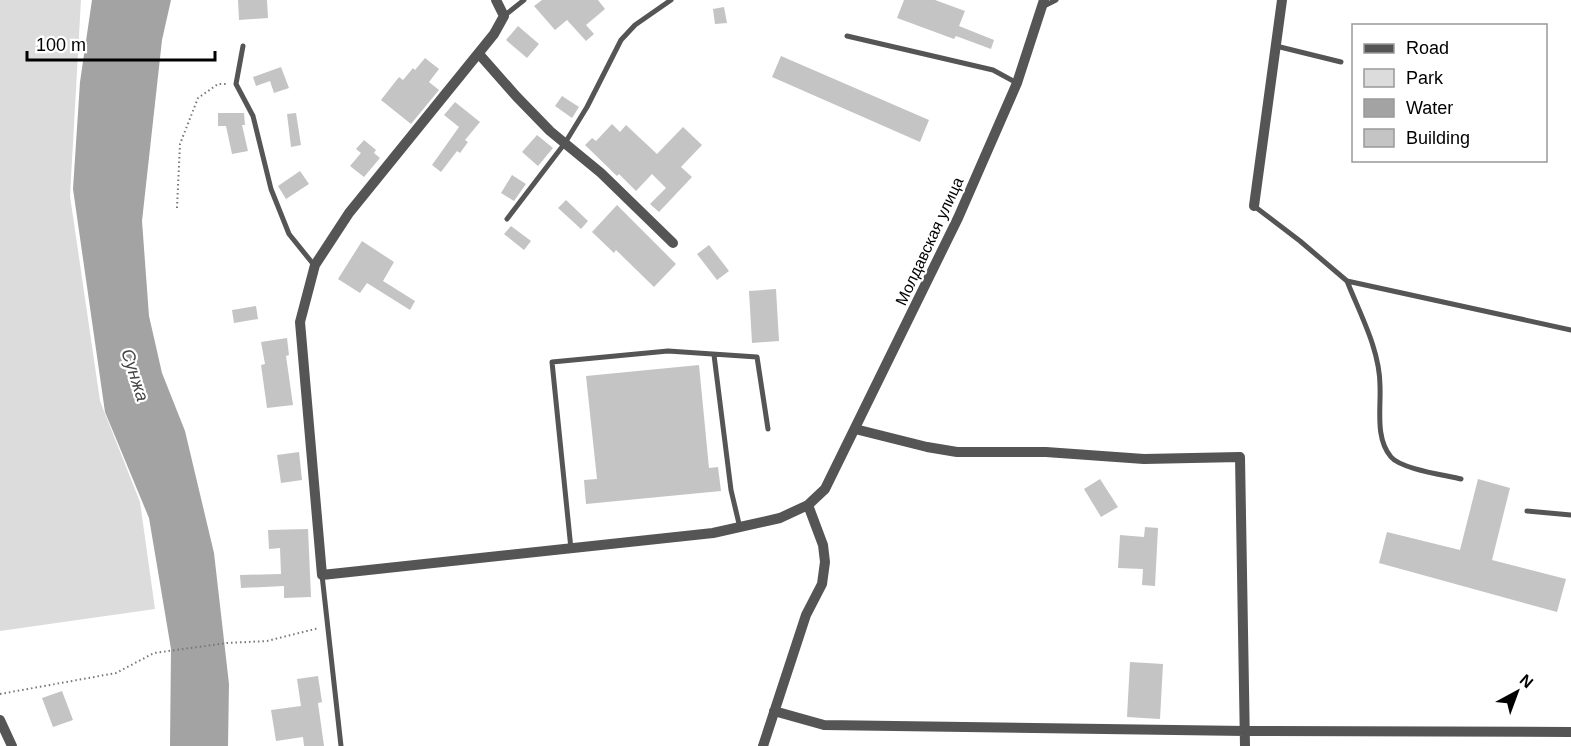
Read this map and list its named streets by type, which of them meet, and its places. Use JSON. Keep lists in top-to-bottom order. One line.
{"streets":{"street":["Молдавская улица"]},"water":["Сунжа"],"legend":["Road","Park","Water","Building"],"scale_bar":"100 m","north":"top right"}
